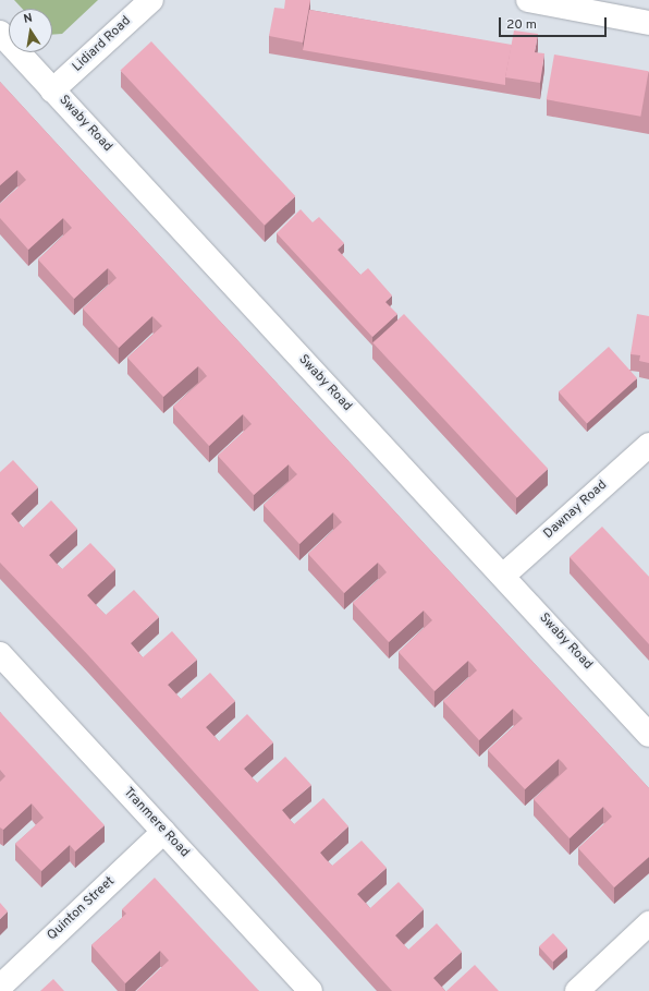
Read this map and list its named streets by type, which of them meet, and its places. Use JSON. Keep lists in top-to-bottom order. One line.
{"streets":{"street":["Lidiard Road","Swaby Road","Dawnay Road","Tranmere Road","Quinton Street"]},"crossings":[["Lidiard Road","Swaby Road"],["Swaby Road","Dawnay Road"],["Tranmere Road","Quinton Street"]],"scale_bar":"20 m","north":"top"}
